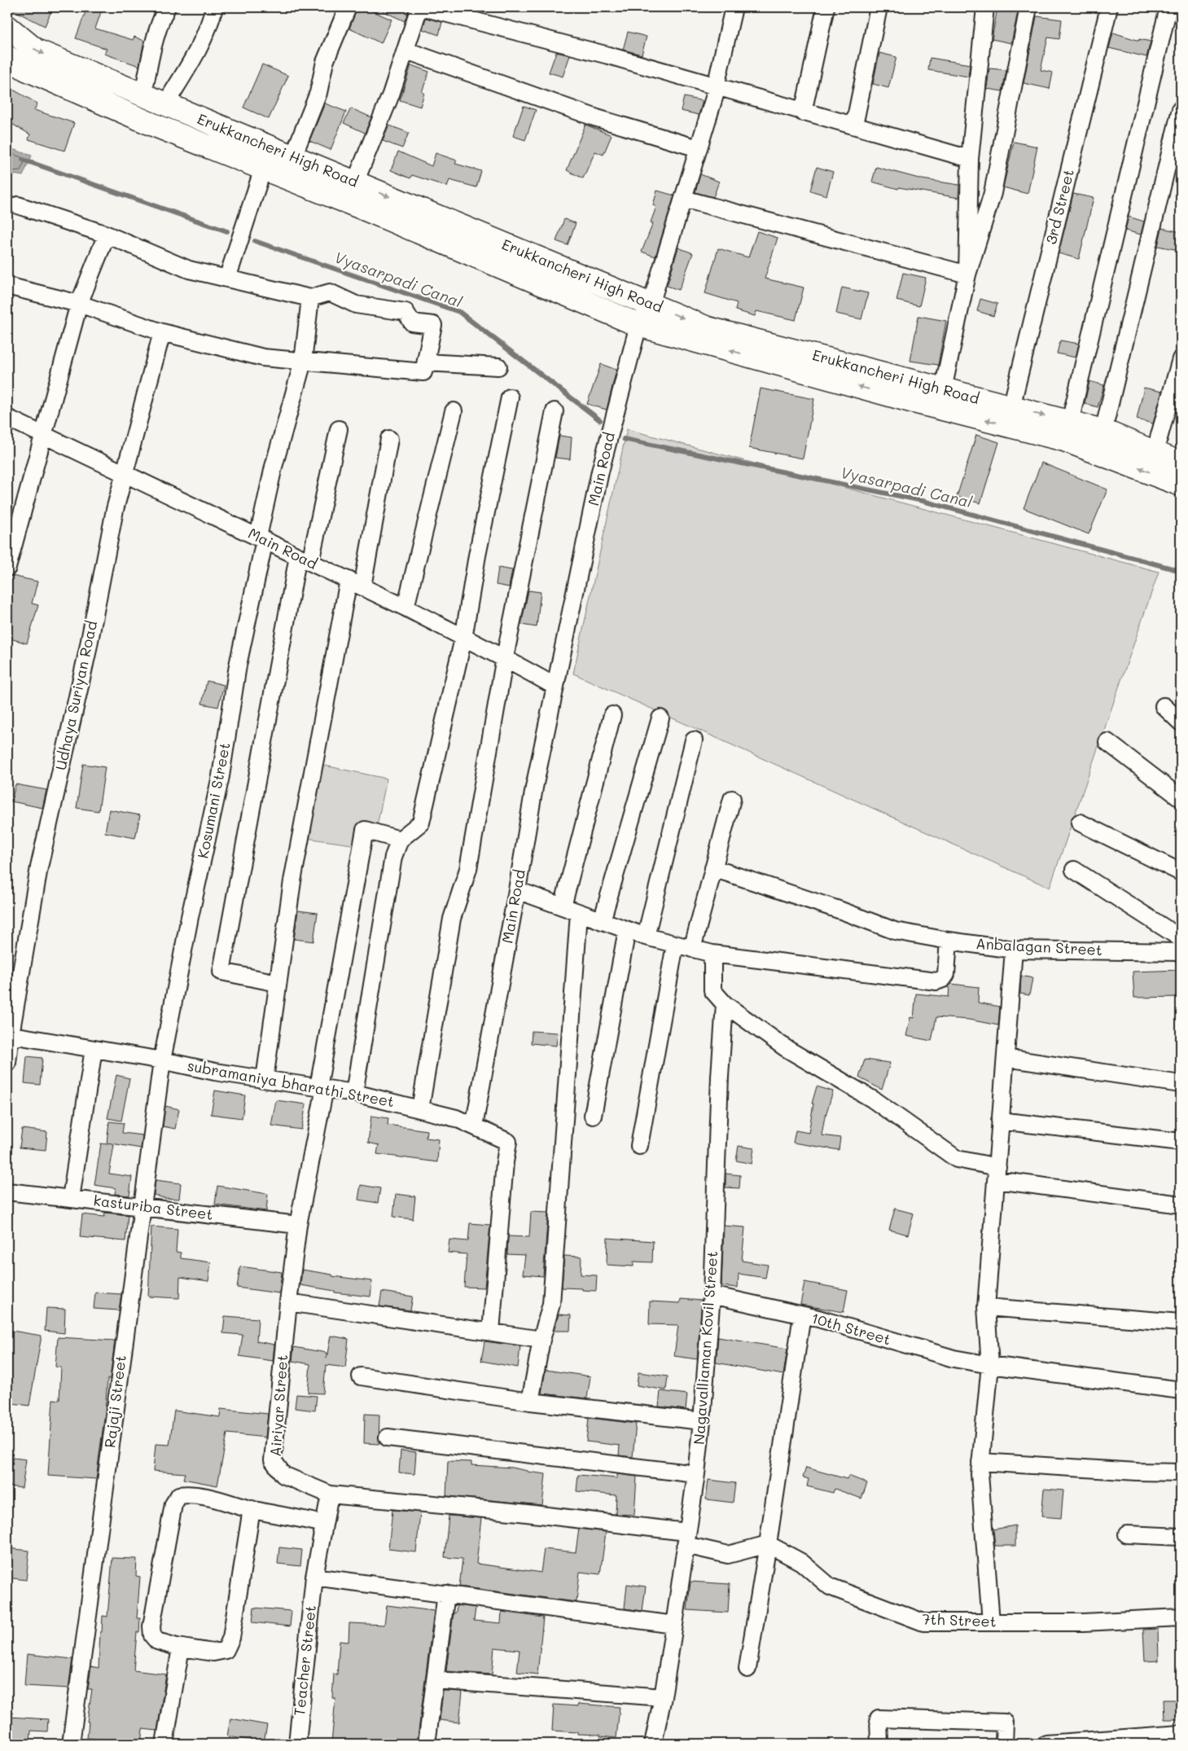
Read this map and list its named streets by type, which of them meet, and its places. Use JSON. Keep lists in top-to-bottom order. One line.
{"streets":{"main road":["Erukkancheri High Road"],"street":["3rd Street","Main Road","Udhaya Suriyan Road","Kosumani Street","Anbalagan Street","subramaniya bharathi Street","kasturiba Street","10th Street","Nagavalliaman Kovil Street","Rajaji Street","Airiyar Street","7th Street","Teacher Street"]},"crossings":[["Erukkancheri High Road","3rd Street"],["Erukkancheri High Road","Main Road"],["Main Road","Udhaya Suriyan Road"],["Main Road","Kosumani Street"],["Main Road","subramaniya bharathi Street"],["Udhaya Suriyan Road","subramaniya bharathi Street"],["Kosumani Street","subramaniya bharathi Street"],["Kosumani Street","Rajaji Street"],["subramaniya bharathi Street","Rajaji Street"],["subramaniya bharathi Street","Airiyar Street"],["kasturiba Street","Rajaji Street"],["kasturiba Street","Airiyar Street"],["10th Street","Nagavalliaman Kovil Street"],["Nagavalliaman Kovil Street","Airiyar Street"]],"water":["Vyasarpadi Canal"]}
